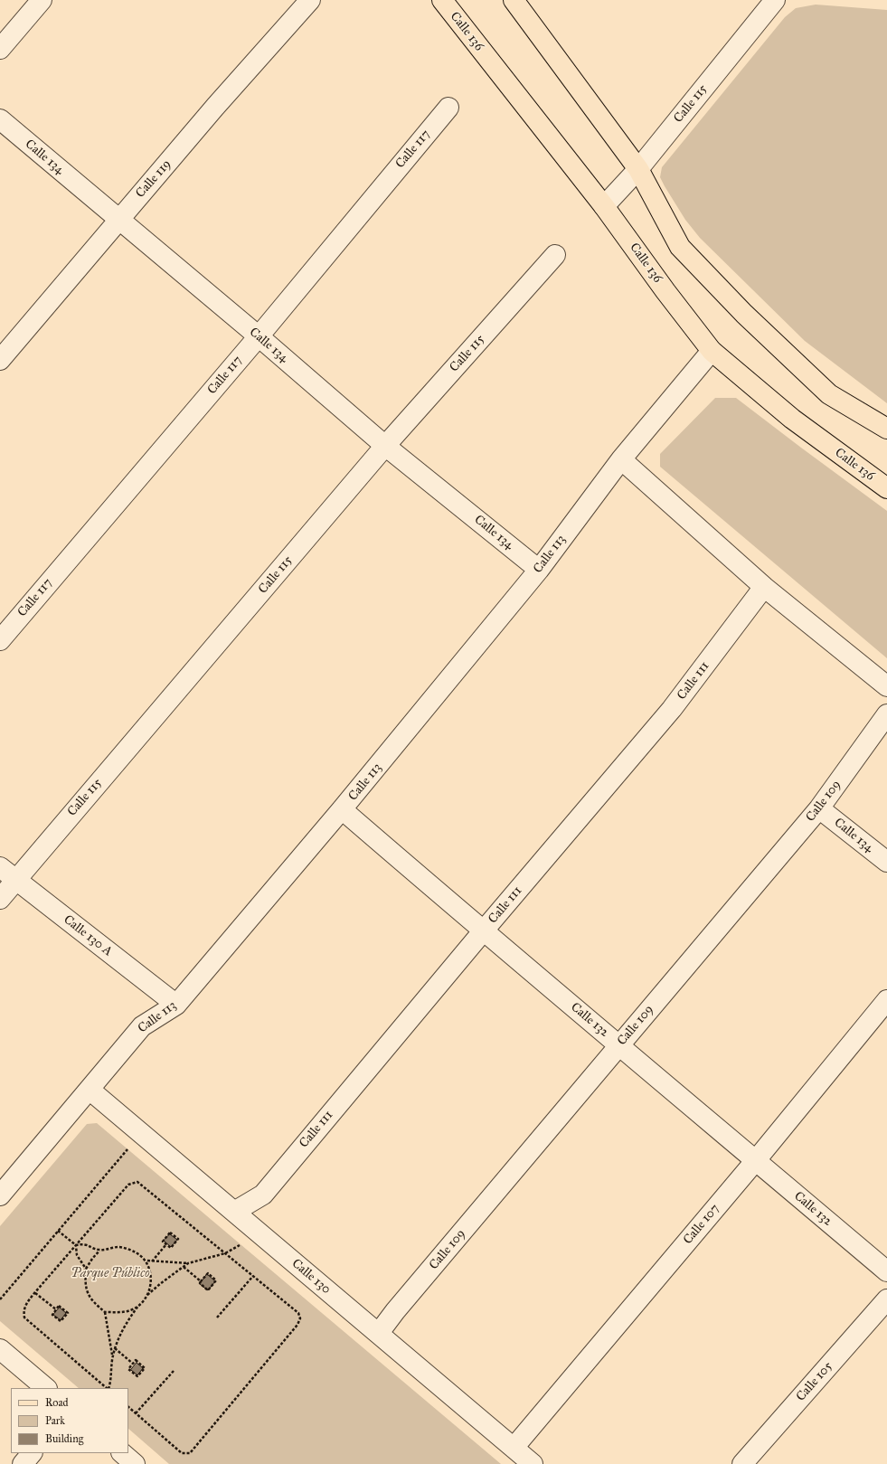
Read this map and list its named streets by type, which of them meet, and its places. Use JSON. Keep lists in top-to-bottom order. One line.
{"streets":{"main road":["Calle 136"],"street":["Calle 115","Calle 117","Calle 134","Calle 119","Calle 113","Calle 111","Calle 109","Calle 130 A","Calle 132","Calle 107","Calle 130","Calle 105"]},"crossings":[["Calle 136","Calle 115"],["Calle 136","Calle 113"],["Calle 115","Calle 134"],["Calle 115","Calle 130 A"],["Calle 117","Calle 134"],["Calle 134","Calle 119"],["Calle 134","Calle 113"],["Calle 134","Calle 109"],["Calle 113","Calle 130 A"],["Calle 113","Calle 132"],["Calle 113","Calle 130"],["Calle 111","Calle 132"],["Calle 111","Calle 130"],["Calle 109","Calle 132"],["Calle 109","Calle 130"],["Calle 132","Calle 107"],["Calle 107","Calle 130"]],"parks":["Parque Público"],"legend":["Road","Park","Building"]}
